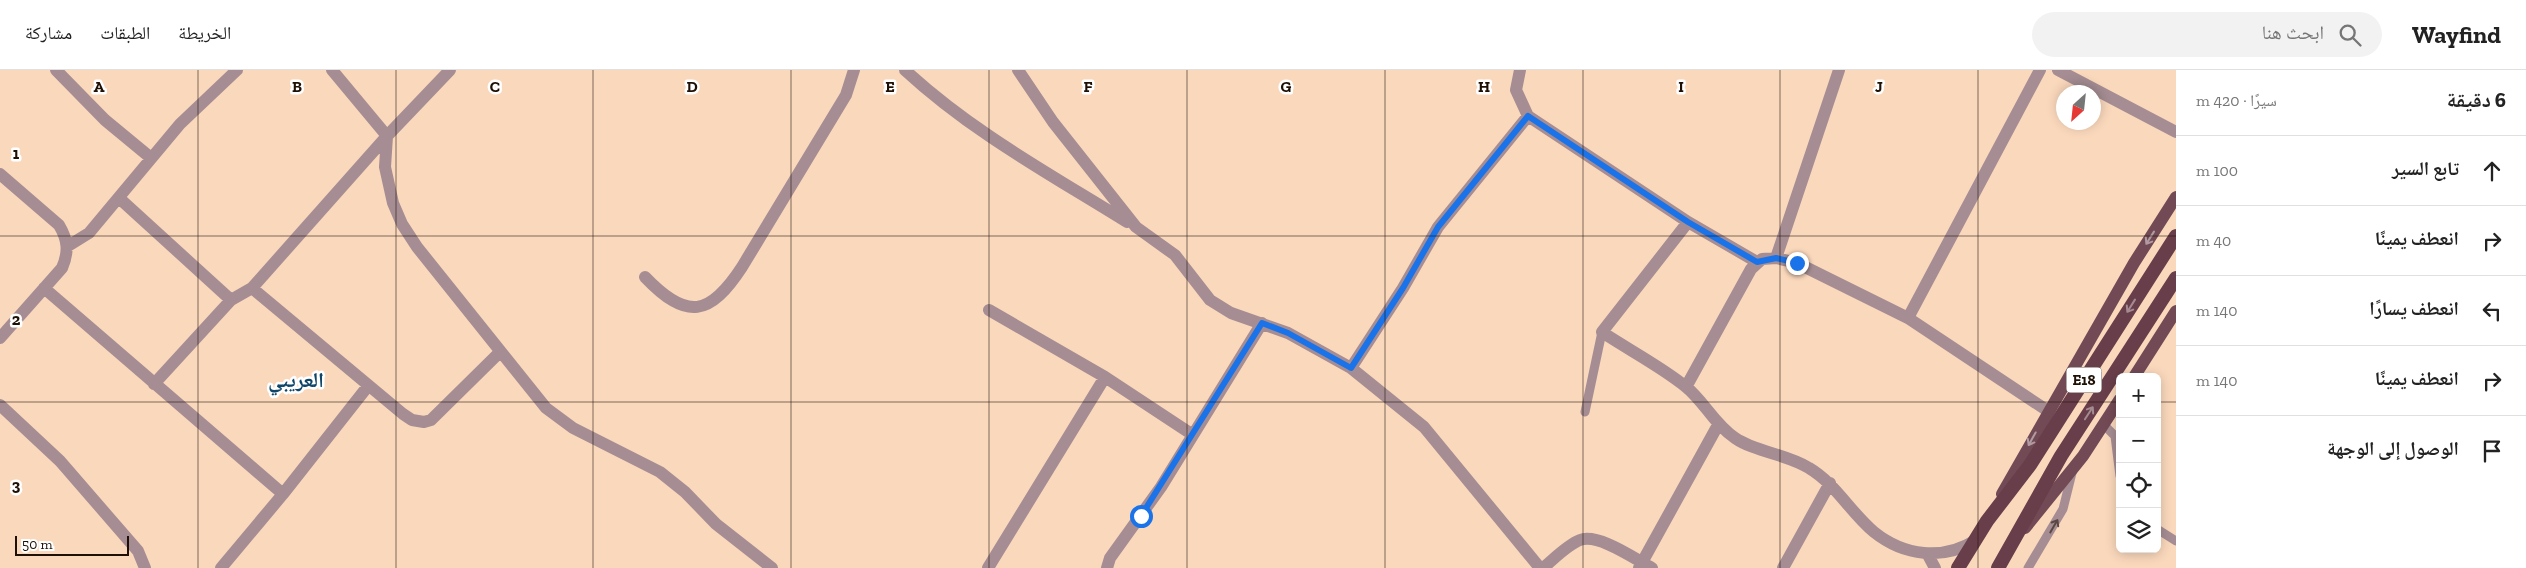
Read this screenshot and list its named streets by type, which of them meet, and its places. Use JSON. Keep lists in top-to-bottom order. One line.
{"streets":{"highway":["E18"]},"districts":["العريبي"],"scale_bar":"50 m","north":"bottom left","page":{"header":"Wayfind","search":"ابحث هنا","nav":["الخريطة","الطبقات","مشاركة"],"heading":["6 دقيقة","سيرًا · 420 m"],"list":[["تابع السير","100 m"],["انعطف يمينًا","40 m"],["انعطف يسارًا","140 m"],["انعطف يمينًا","140 m"],"الوصول إلى الوجهة"],"map_buttons":["+","−"],"scale":"50 m"},"grid":{"columns":["A","B","C","D","E","F","G","H","I","J"],"rows":["1","2","3"]}}
